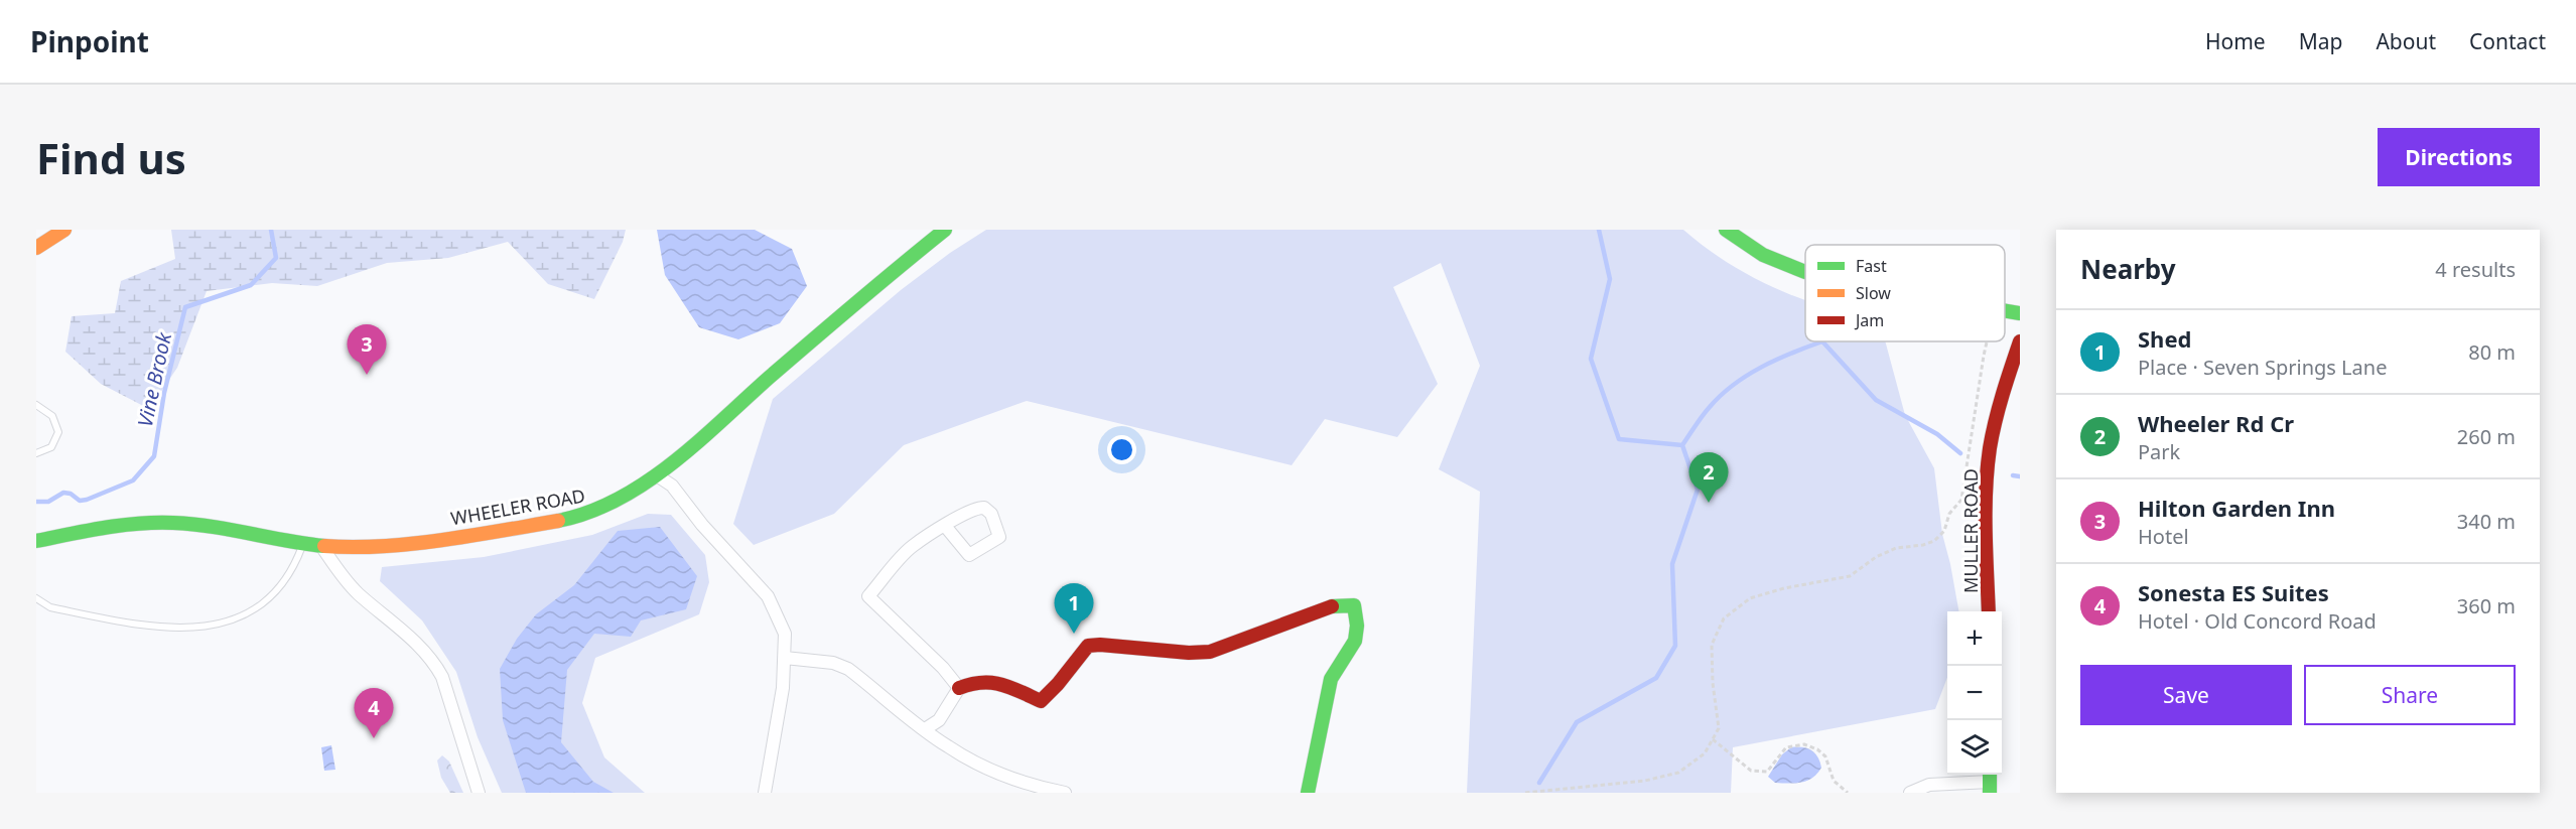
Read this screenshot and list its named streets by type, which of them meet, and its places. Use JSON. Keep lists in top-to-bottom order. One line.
{"streets":{"main road":["WHEELER ROAD","MULLER ROAD"]},"water":["Vine Brook"],"legend":["Fast","Slow","Jam"],"page":{"header":"Pinpoint","nav":["Home","Map","About","Contact"],"buttons":["Directions",["Save","Share"]],"title":"Find us","heading":["Nearby","4 results"],"list":[{"mark":"1","name":"Shed","note":"Place · Seven Springs Lane","value":"80 m"},{"mark":"2","name":"Wheeler Rd Cr","note":"Park","value":"260 m"},{"mark":"3","name":"Hilton Garden Inn","note":"Hotel","value":"340 m"},{"mark":"4","name":"Sonesta ES Suites","note":"Hotel · Old Concord Road","value":"360 m"}],"pins":["3","2","1","4"],"map_buttons":["+","−"]}}
